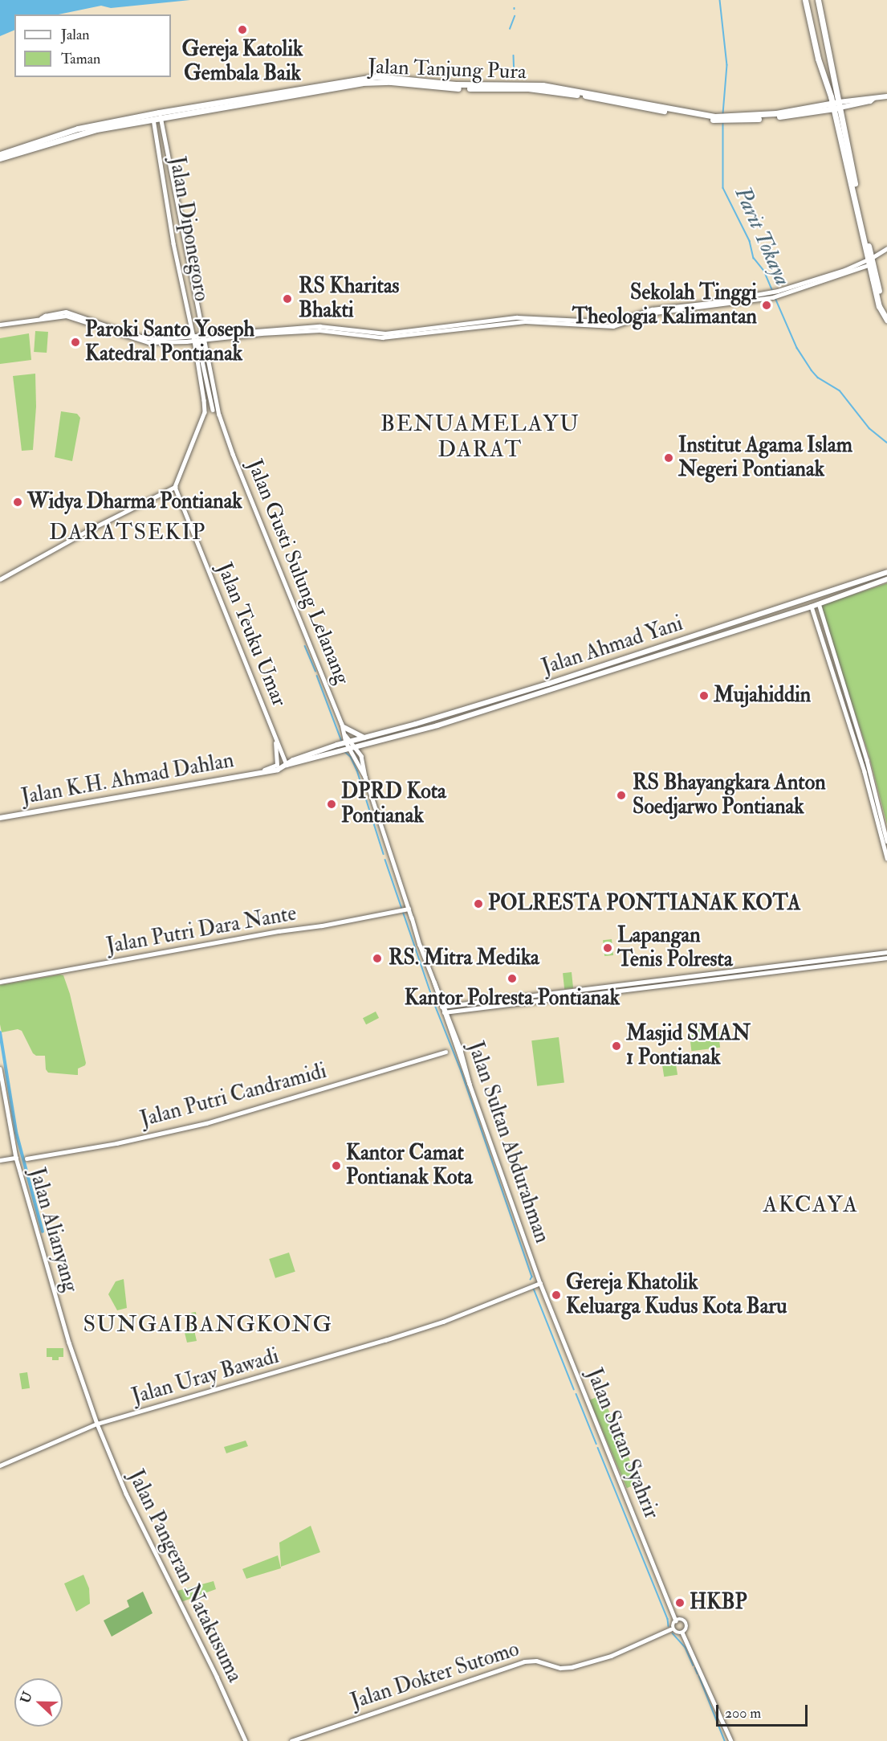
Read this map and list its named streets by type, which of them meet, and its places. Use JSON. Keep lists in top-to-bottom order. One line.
{"streets":{"highway":["Jalan Tanjung Pura"],"main road":["Jalan Ahmad Yani","Jalan K.H. Ahmad Dahlan"],"street":["Jalan Diponegoro","Jalan Gusti Sulung Lelanang","Jalan Teuku Umar","Jalan Putri Dara Nante","Jalan Putri Candramidi","Jalan Sultan Abdurahman","Jalan Alianyang","Jalan Uray Bawadi","Jalan Sutan Syahrir","Jalan Pangeran Natakusuma","Jalan Dokter Sutomo"]},"crossings":[["Jalan Tanjung Pura","Jalan Diponegoro"],["Jalan Tanjung Pura","Jalan Gusti Sulung Lelanang"],["Jalan Gusti Sulung Lelanang","Jalan Ahmad Yani"],["Jalan Gusti Sulung Lelanang","Jalan K.H. Ahmad Dahlan"],["Jalan Teuku Umar","Jalan K.H. Ahmad Dahlan"],["Jalan Ahmad Yani","Jalan K.H. Ahmad Dahlan"],["Jalan Sultan Abdurahman","Jalan Uray Bawadi"],["Jalan Sultan Abdurahman","Jalan Sutan Syahrir"],["Jalan Alianyang","Jalan Uray Bawadi"],["Jalan Alianyang","Jalan Pangeran Natakusuma"],["Jalan Uray Bawadi","Jalan Sutan Syahrir"],["Jalan Uray Bawadi","Jalan Pangeran Natakusuma"]],"districts":["BENUAMELAYU DARAT","DARATSEKIP","AKCAYA","SUNGAIBANGKONG"],"water":["Parit Tokaya"],"places":["Gereja Katolik Gembala Baik","RS Kharitas Bhakti","Sekolah Tinggi Theologia Kalimantan","Paroki Santo Yoseph Katedral Pontianak","Institut Agama Islam Negeri Pontianak","Widya Dharma Pontianak","Mujahiddin","RS Bhayangkara Anton Soedjarwo Pontianak","DPRD Kota Pontianak","POLRESTA PONTIANAK KOTA","Lapangan Tenis Polresta","RS. Mitra Medika","Kantor Polresta Pontianak","Masjid SMAN 1 Pontianak","Kantor Camat Pontianak Kota","Gereja Khatolik Keluarga Kudus Kota Baru","HKBP"],"legend":["Jalan","Taman"],"scale_bar":"200 m","north":"left"}
